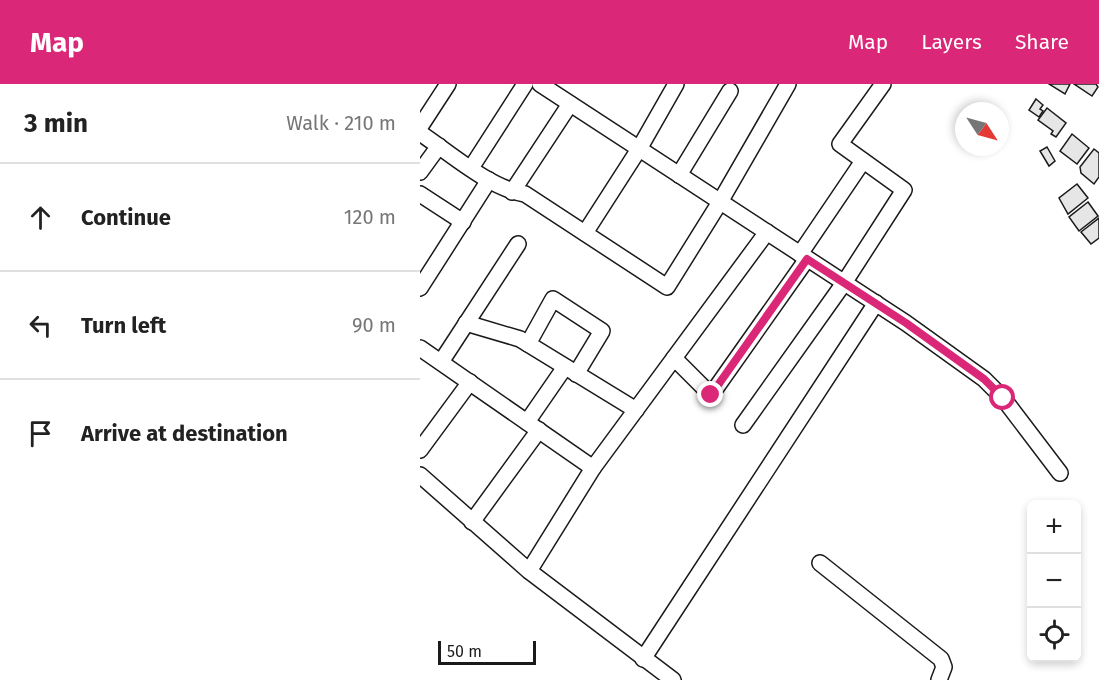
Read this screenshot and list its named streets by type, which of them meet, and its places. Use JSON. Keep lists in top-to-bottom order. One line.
{"scale_bar":"50 m","north":"bottom right","page":{"header":"Map","nav":["Map","Layers","Share"],"heading":["3 min","Walk · 210 m"],"list":[["Continue","120 m"],["Turn left","90 m"],"Arrive at destination"],"map_buttons":["+","−"],"scale":"50 m"}}
